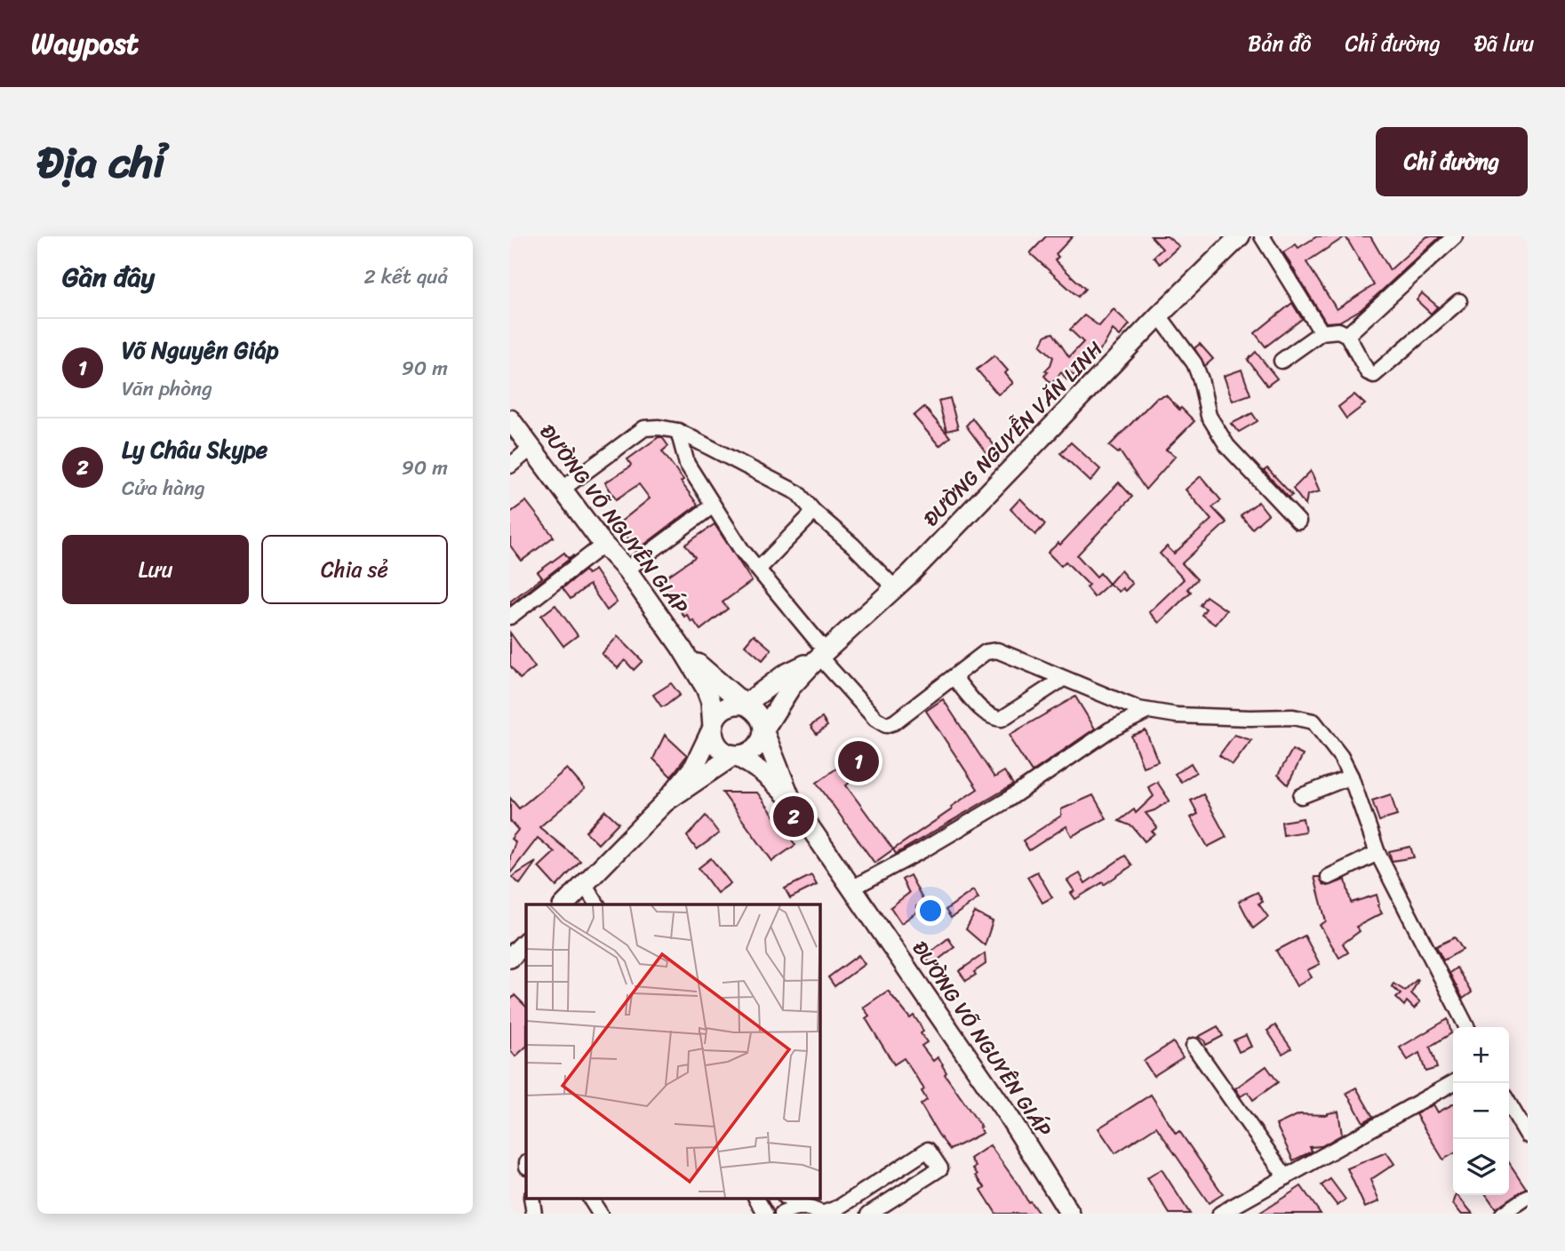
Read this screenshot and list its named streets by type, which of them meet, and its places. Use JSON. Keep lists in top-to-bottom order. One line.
{"streets":{"main road":["ĐƯỜNG NGUYỄN VĂN LINH","ĐƯỜNG VÕ NGUYÊN GIÁP"]},"crossings":[["ĐƯỜNG NGUYỄN VĂN LINH","ĐƯỜNG VÕ NGUYÊN GIÁP"]],"page":{"header":"Waypost","nav":["Bản đồ","Chỉ đường","Đã lưu"],"title":"Địa chỉ","buttons":["Chỉ đường",["Lưu","Chia sẻ"]],"heading":["Gần đây","2 kết quả"],"list":[{"mark":"1","name":"Võ Nguyên Giáp","note":"Văn phòng","value":"90 m"},{"mark":"2","name":"Ly Châu Skype","note":"Cửa hàng","value":"90 m"}],"pins":["1","2"],"map_buttons":["+","−"]}}
